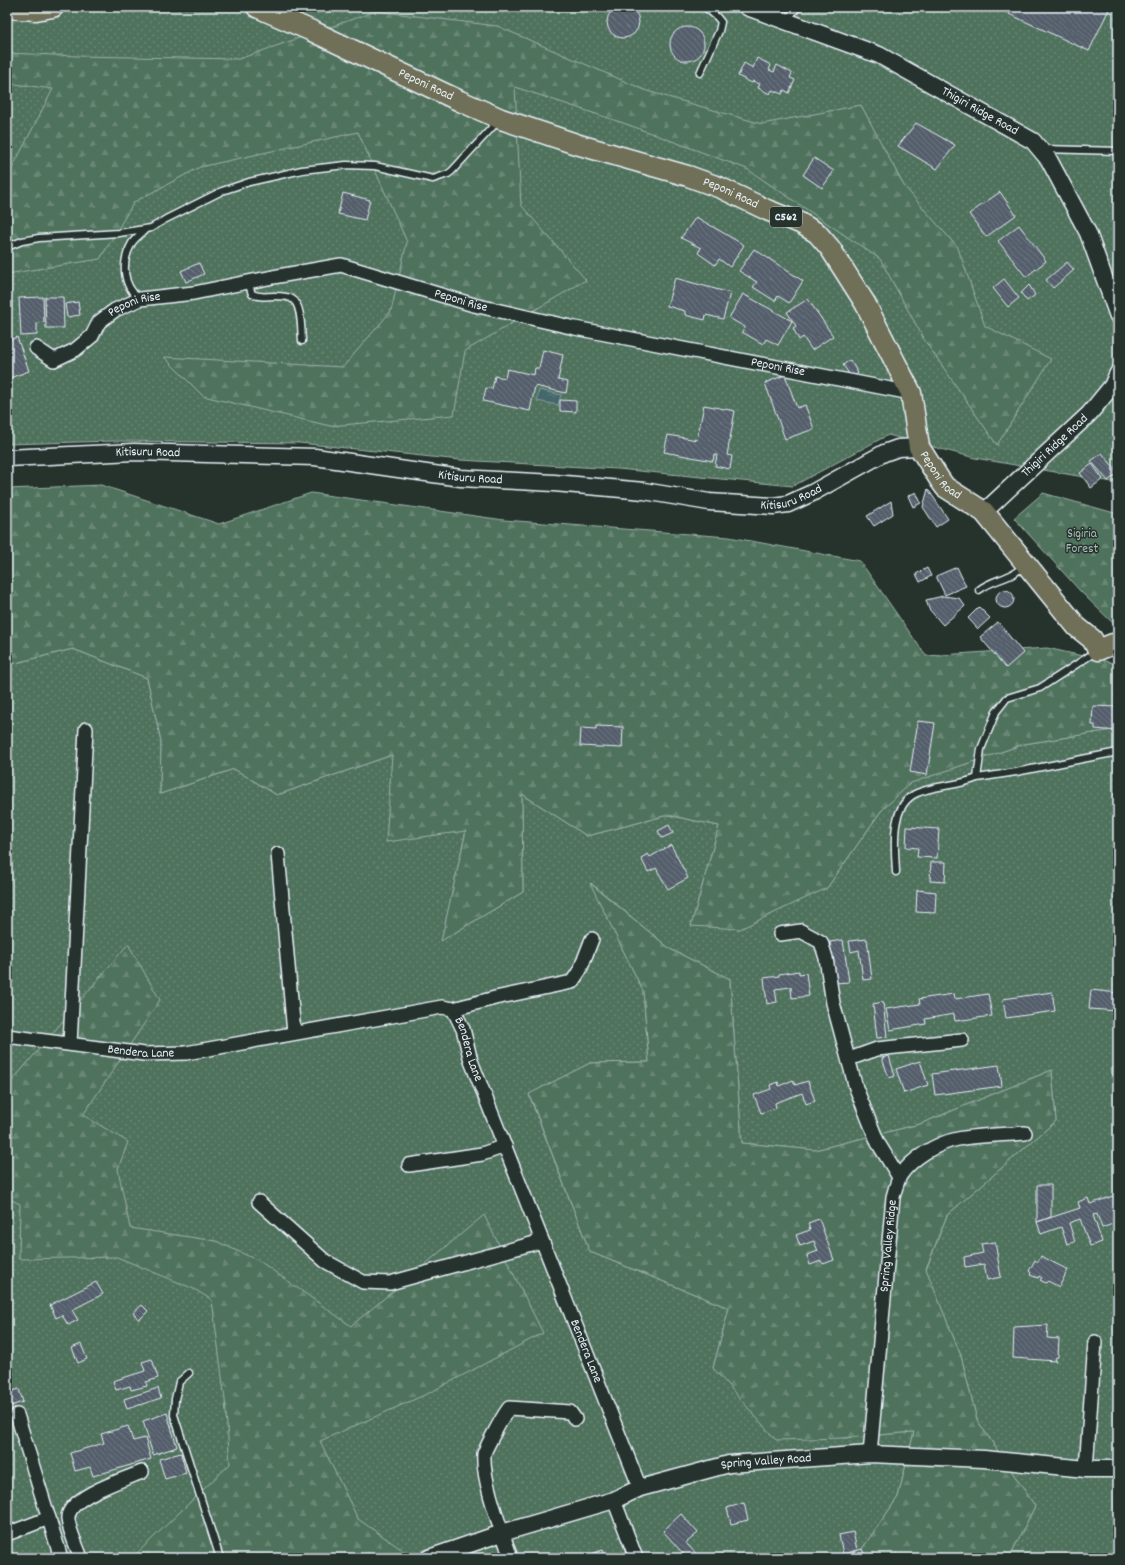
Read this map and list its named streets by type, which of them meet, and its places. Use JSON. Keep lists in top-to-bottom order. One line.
{"streets":{"main road":["Peponi Road","C562"],"street":["Thigiri Ridge Road","Peponi Rise","Kitisuru Road","Bendera Lane","Spring Valley Ridge","Spring Valley Road"]},"crossings":[["Peponi Road","Thigiri Ridge Road"],["Peponi Road","Peponi Rise"],["Peponi Road","Kitisuru Road"],["Bendera Lane","Spring Valley Road"],["Spring Valley Ridge","Spring Valley Road"]],"parks":["Sigiria Forest"]}
